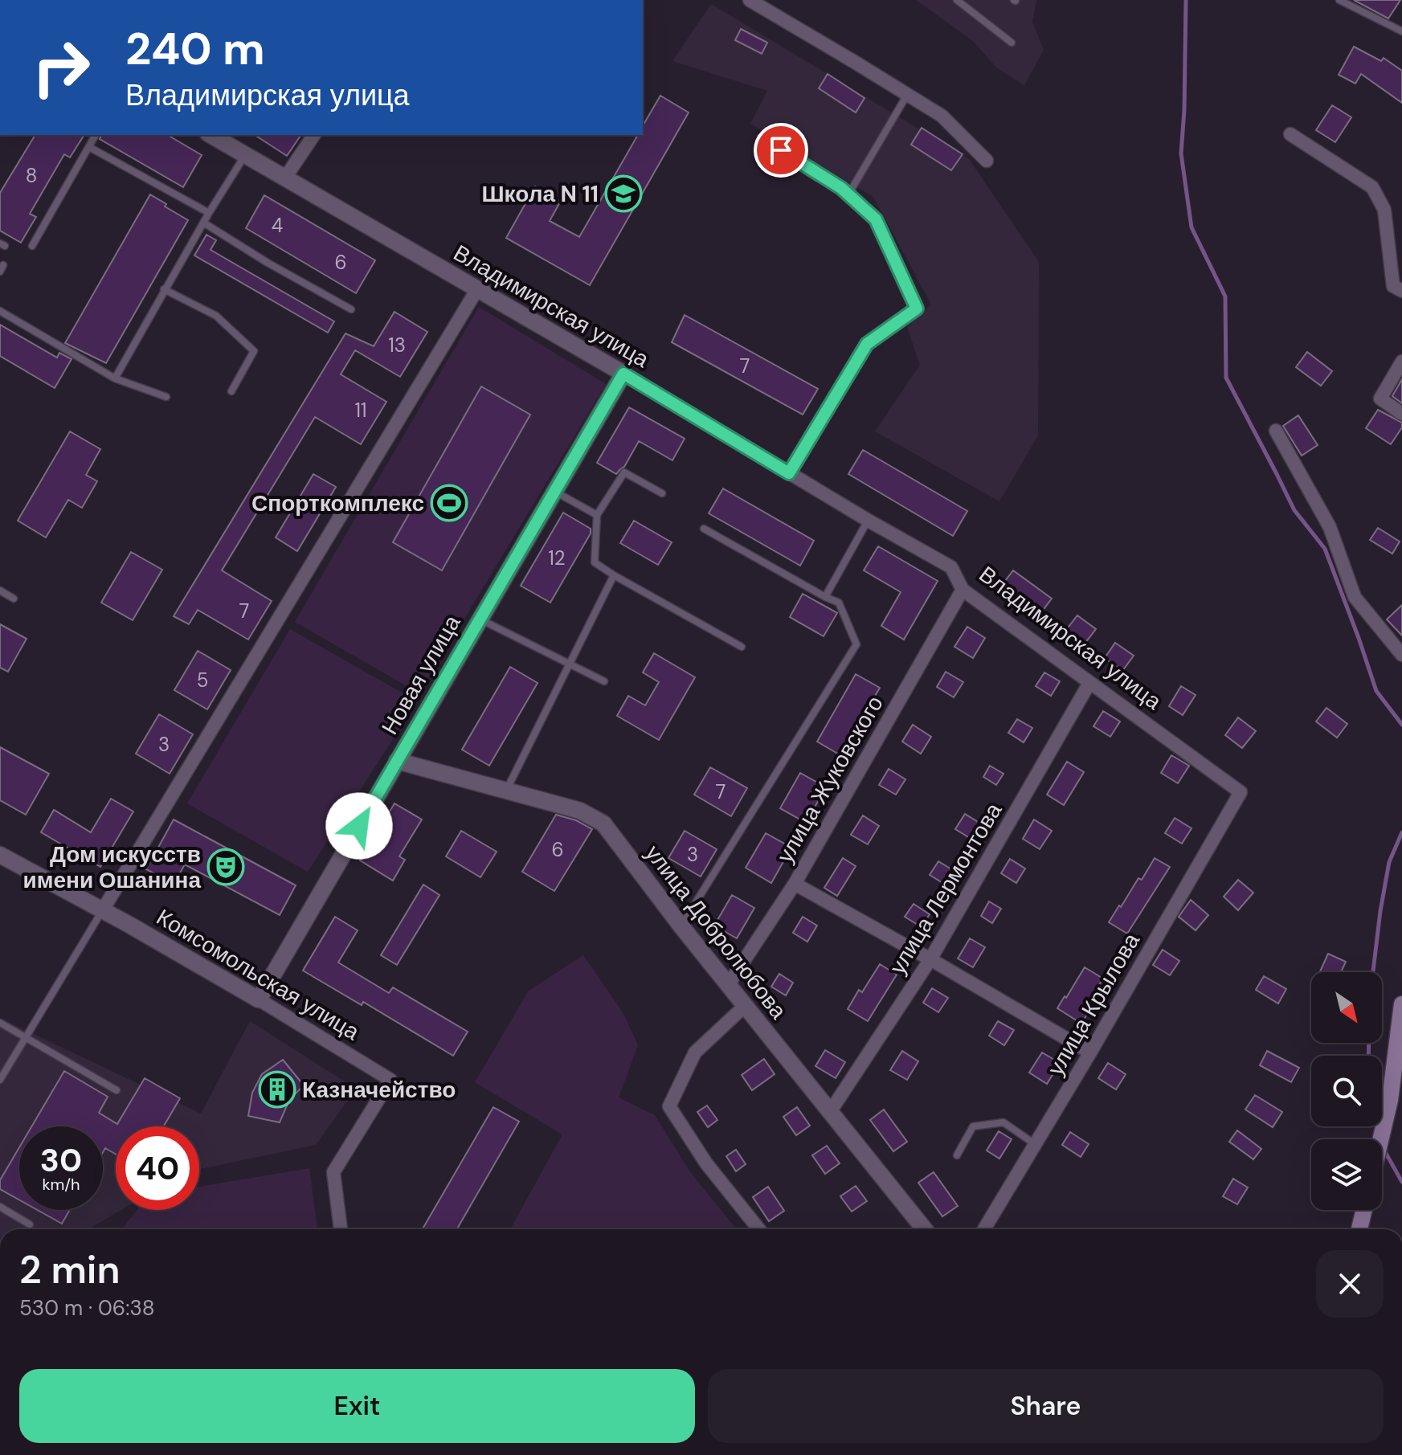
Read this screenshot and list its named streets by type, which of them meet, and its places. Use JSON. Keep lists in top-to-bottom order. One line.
{"streets":{"street":["Владимирская улица","Новая улица","улица Жуковского","улица Лермонтова","улица Добролюбова","Комсомольская улица","улица Крылова"]},"crossings":[["Владимирская улица","Новая улица"],["Владимирская улица","улица Жуковского"],["Владимирская улица","улица Лермонтова"],["Владимирская улица","улица Крылова"],["Новая улица","улица Добролюбова"],["Новая улица","Комсомольская улица"],["улица Жуковского","улица Добролюбова"],["улица Лермонтова","улица Добролюбова"]],"places":{"school or university":["Школа N 11"],"sports":["Спорткомплекс"],"theatre":["Дом искусств имени Ошанина"],"building":["Казначейство"]},"house_numbers":["8","4","6","13","7","11","12","7","5","3","7","6","3"],"north":"bottom right","page":{"turn":["240 m","Владимирская улица"],"speed":"30 km/h","limit":"40","heading":["2 min","530 m · 06:38"],"buttons":["Exit","Share"]}}
